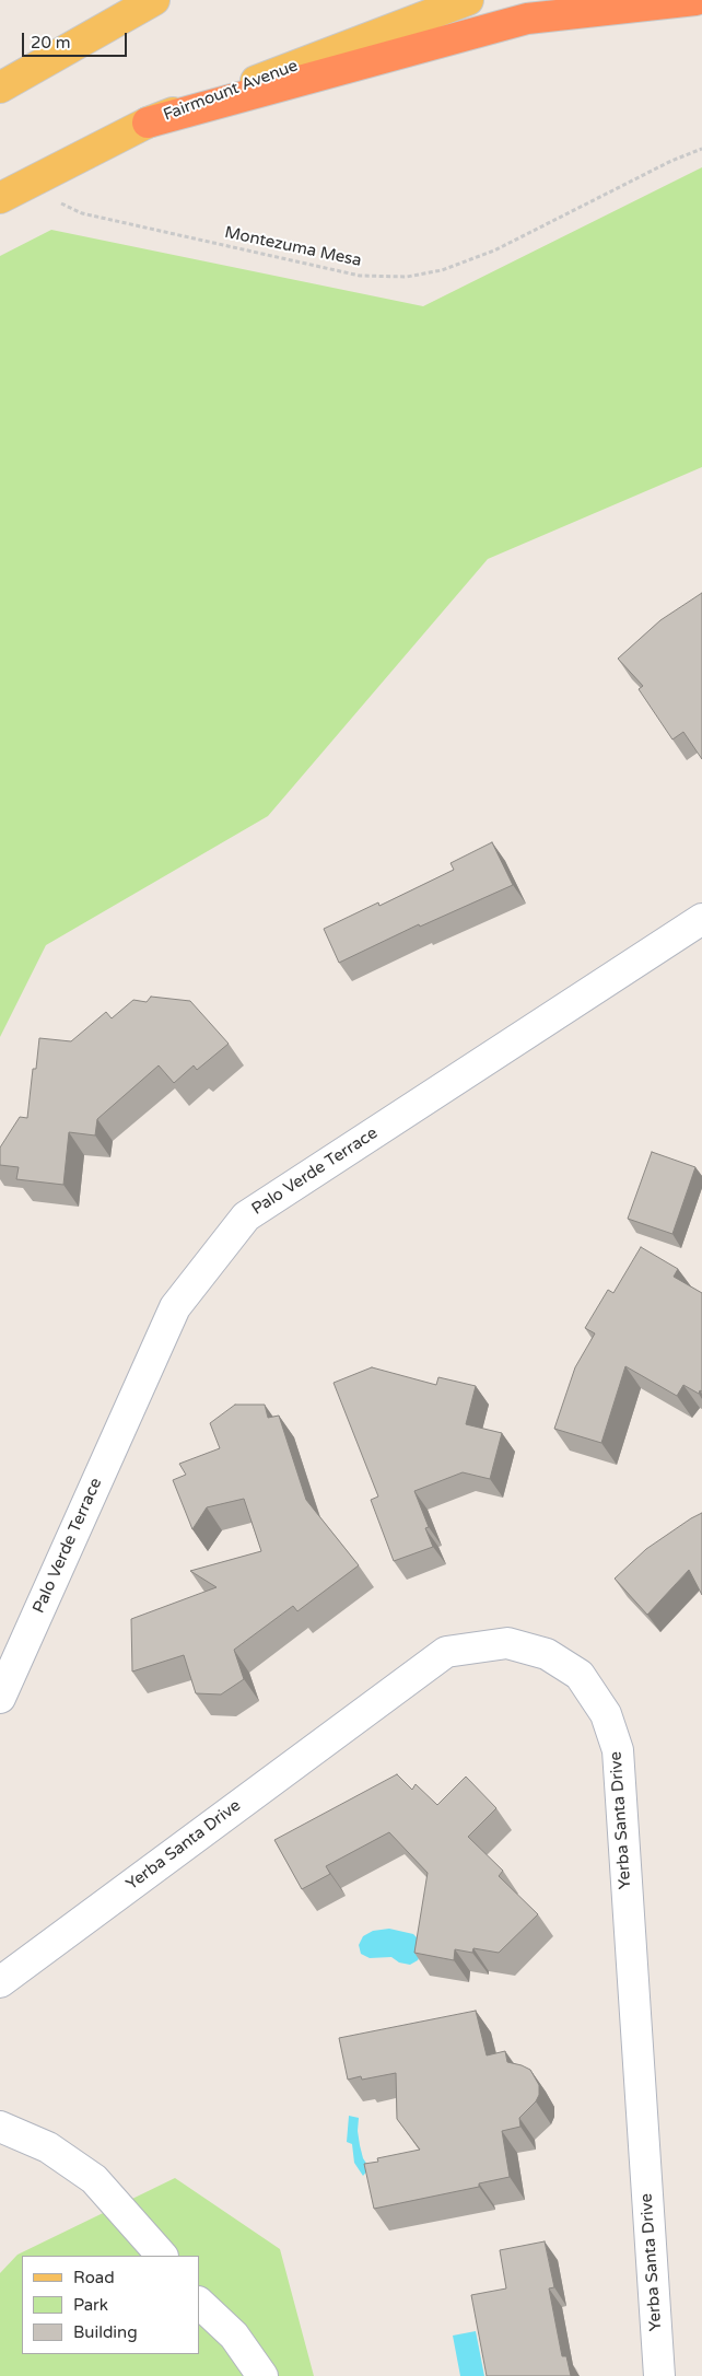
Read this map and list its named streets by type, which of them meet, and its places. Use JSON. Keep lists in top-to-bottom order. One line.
{"streets":{"main road":["Fairmount Avenue"],"street":["Palo Verde Terrace","Yerba Santa Drive"],"path":["Montezuma Mesa"]},"crossings":[["Fairmount Avenue","Montezuma Mesa"]],"legend":["Road","Park","Building"],"scale_bar":"20 m"}
